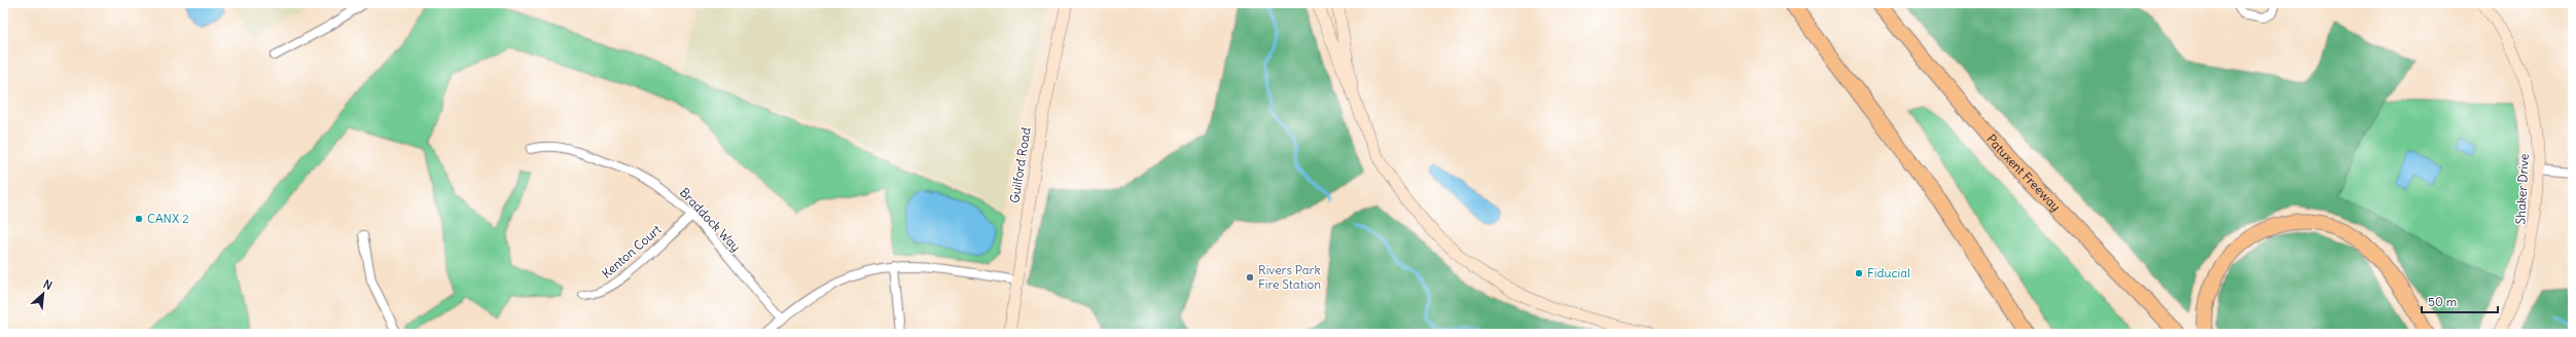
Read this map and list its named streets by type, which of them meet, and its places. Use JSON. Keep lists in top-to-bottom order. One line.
{"streets":{"highway":["Patuxent Freeway"],"street":["Guilford Road","Shaker Drive","Braddock Way","Kenton Court"]},"crossings":[["Braddock Way","Kenton Court"]],"places":["CANX 2","Fiducial","Rivers Park Fire Station"],"scale_bar":"50 m","north":"top right"}
